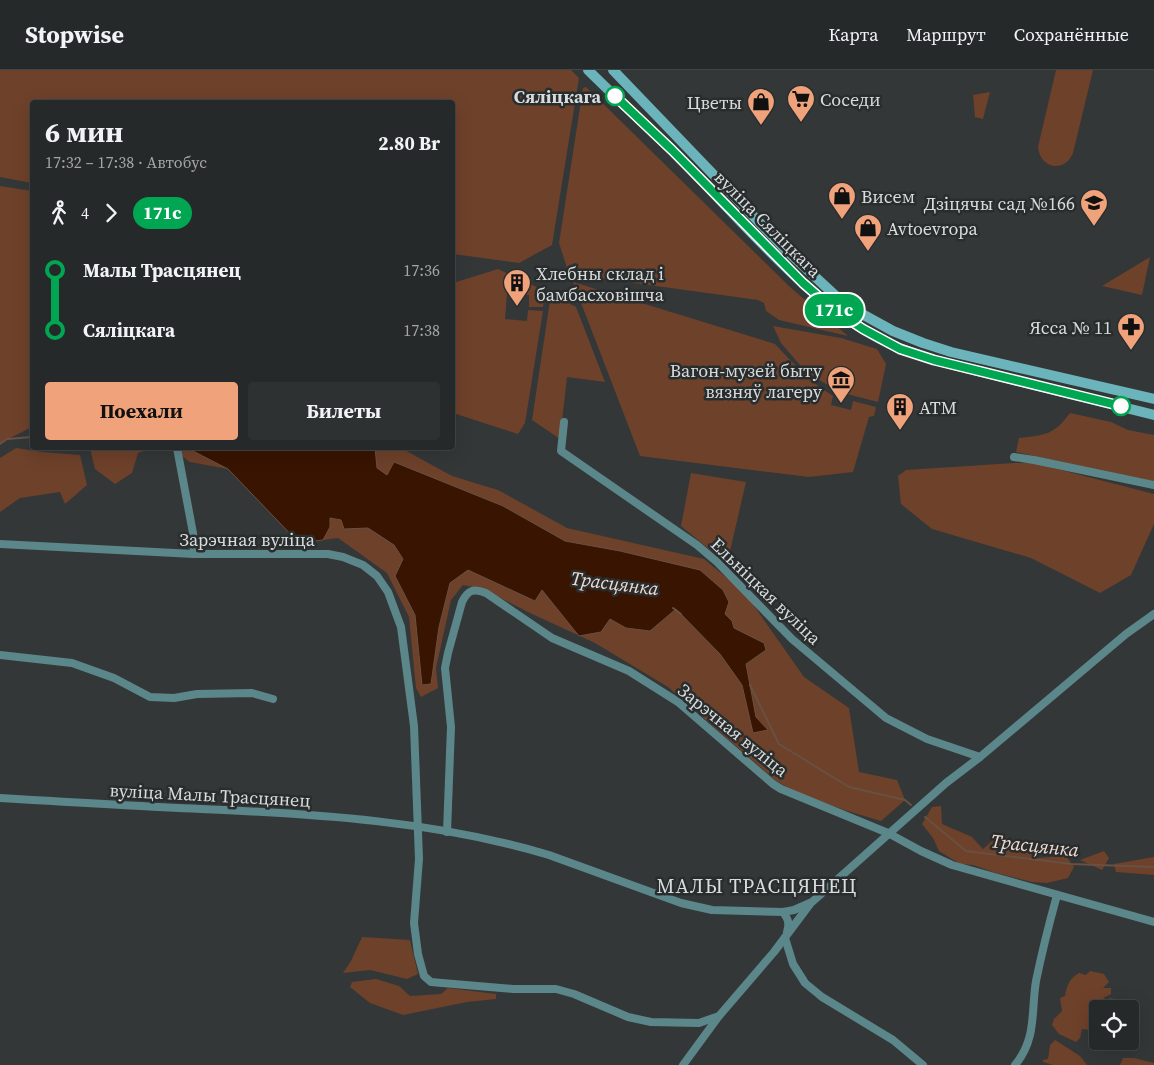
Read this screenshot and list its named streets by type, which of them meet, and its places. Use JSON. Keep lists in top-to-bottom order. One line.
{"streets":{"main road":["вуліца Сяліцкага"],"street":["Зарэчная вуліца","Ельніцкая вуліца","вуліца Малы Трасцянец"]},"crossings":[["Зарэчная вуліца","вуліца Малы Трасцянец"]],"districts":["МАЛЫ ТРАСЦЯНЕЦ"],"water":["Трасцянка"],"places":{"other":["Сяліцкага"],"supermarket":["Соседи"],"shop":["Цветы","Висем","Avtoevropa"],"school or university":["Дзіцячы сад №166"],"building":["Хлебны склад і бамбасховішча","АТМ"],"pharmacy":["Ясса № 11"],"museum":["Вагон-музей быту вязняў лагеру"]},"lines":["bus line 171с"],"page":{"header":"Stopwise","nav":["Карта","Маршрут","Сохранённые"],"on_map":"171с","heading":["6 мин","17:32 – 17:38 · Автобус","2.80 Br"],"legs":["4","171с"],"list":[{"name":"Малы Трасцянец","value":"17:36"},{"name":"Сяліцкага","value":"17:38"}],"buttons":["Поехали","Билеты"]}}
